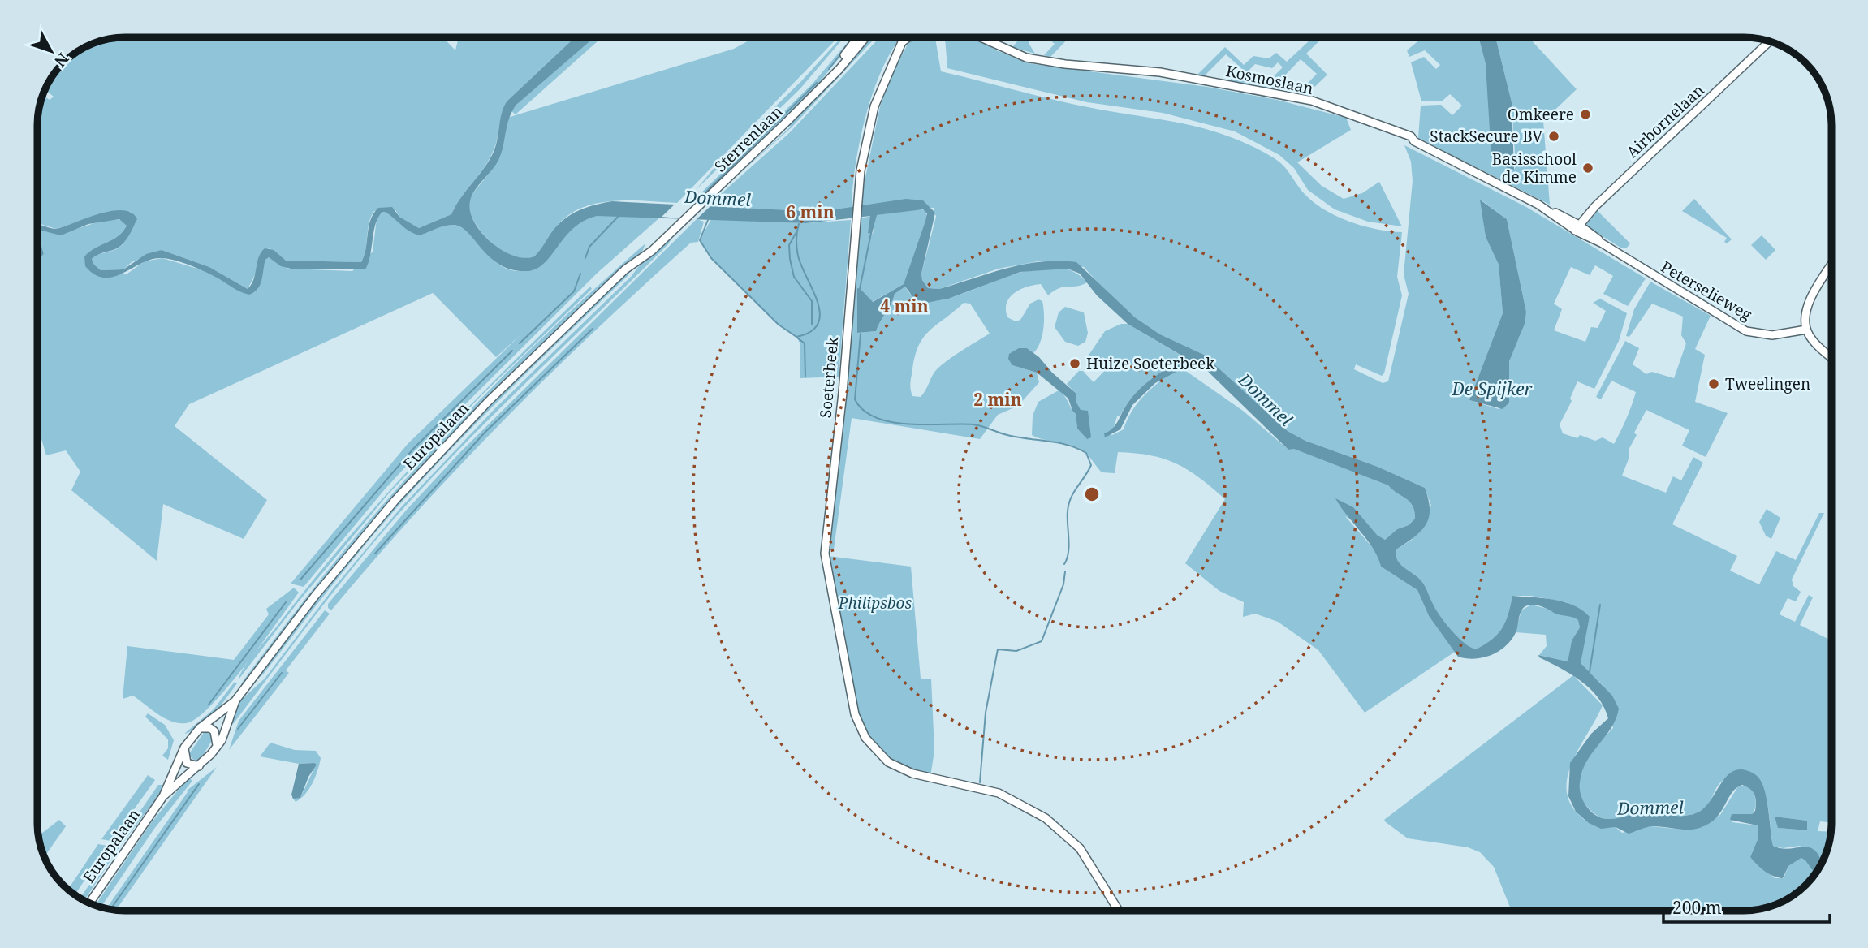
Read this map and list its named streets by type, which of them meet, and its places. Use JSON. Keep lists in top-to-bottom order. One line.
{"streets":{"street":["Kosmoslaan","Airbornelaan","Sterrenlaan","Peterselieweg","Soeterbeek","Europalaan"]},"crossings":[["Kosmoslaan","Airbornelaan"],["Kosmoslaan","Peterselieweg"],["Airbornelaan","Peterselieweg"],["Sterrenlaan","Europalaan"]],"water":["Dommel","De Spijker"],"parks":["Philipsbos"],"places":["Omkeere","StackSecure BV","Basisschool de Kimme","Huize Soeterbeek","Tweelingen"],"scale_bar":"200 m","north":"bottom right","rings":["6 min","4 min","2 min"]}
